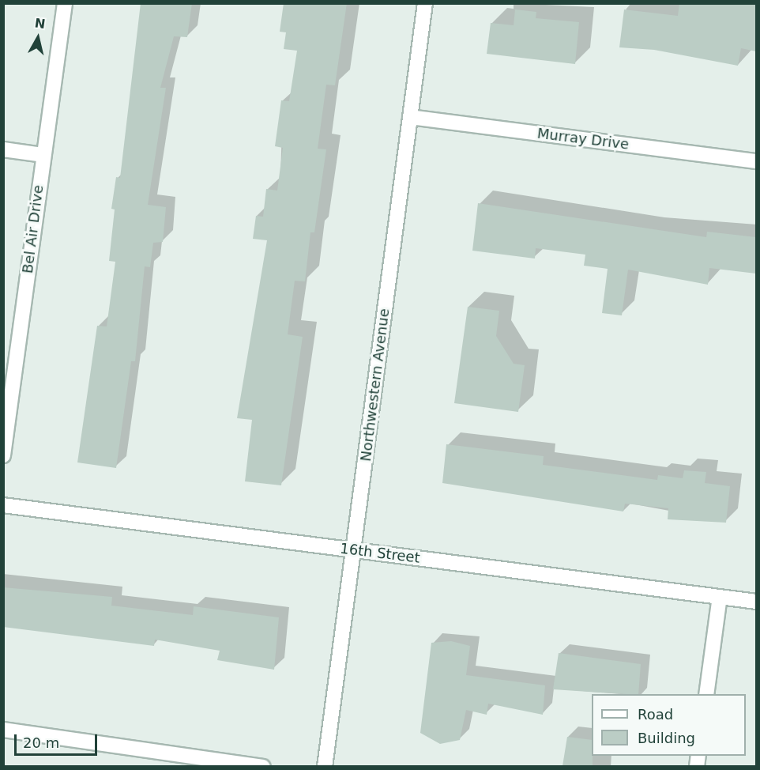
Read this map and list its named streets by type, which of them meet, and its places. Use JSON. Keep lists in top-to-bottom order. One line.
{"streets":{"street":["Murray Drive","Bel Air Drive","Northwestern Avenue","16th Street"]},"crossings":[["Murray Drive","Northwestern Avenue"],["Northwestern Avenue","16th Street"]],"legend":["Road","Building"],"scale_bar":"20 m","north":"top"}
